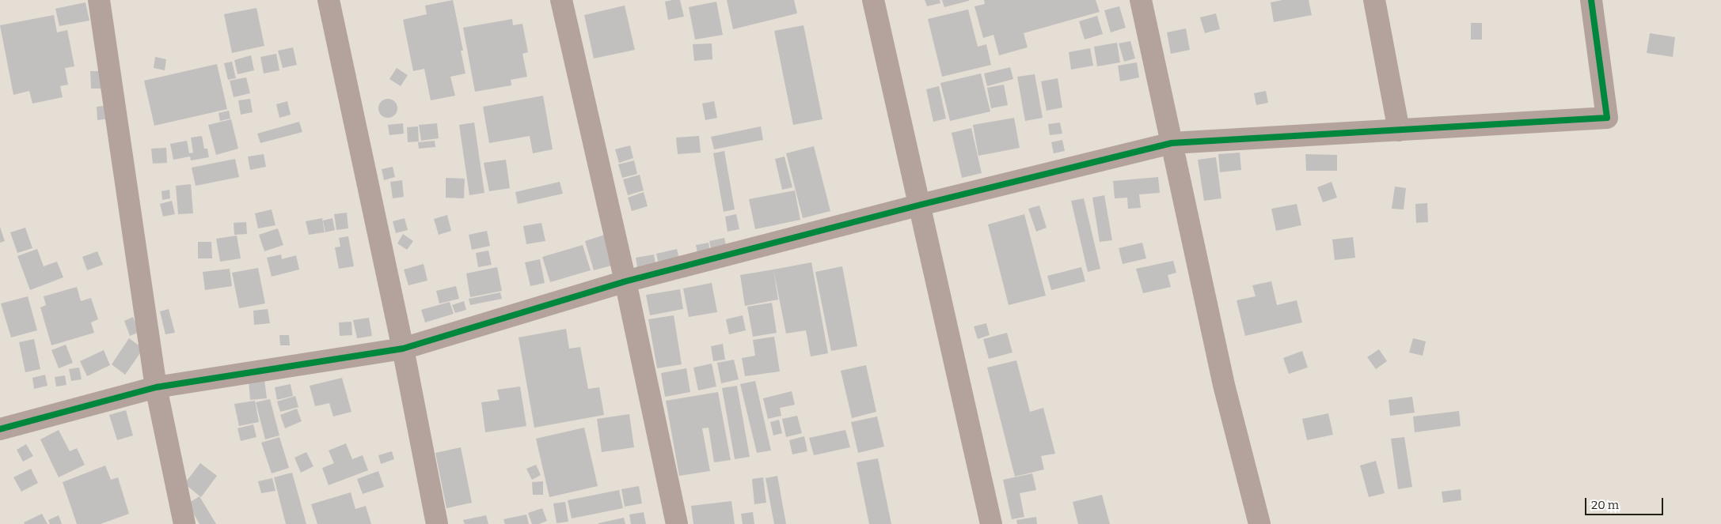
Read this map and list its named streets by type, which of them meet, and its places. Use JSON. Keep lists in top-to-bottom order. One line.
{"scale_bar":"20 m"}
